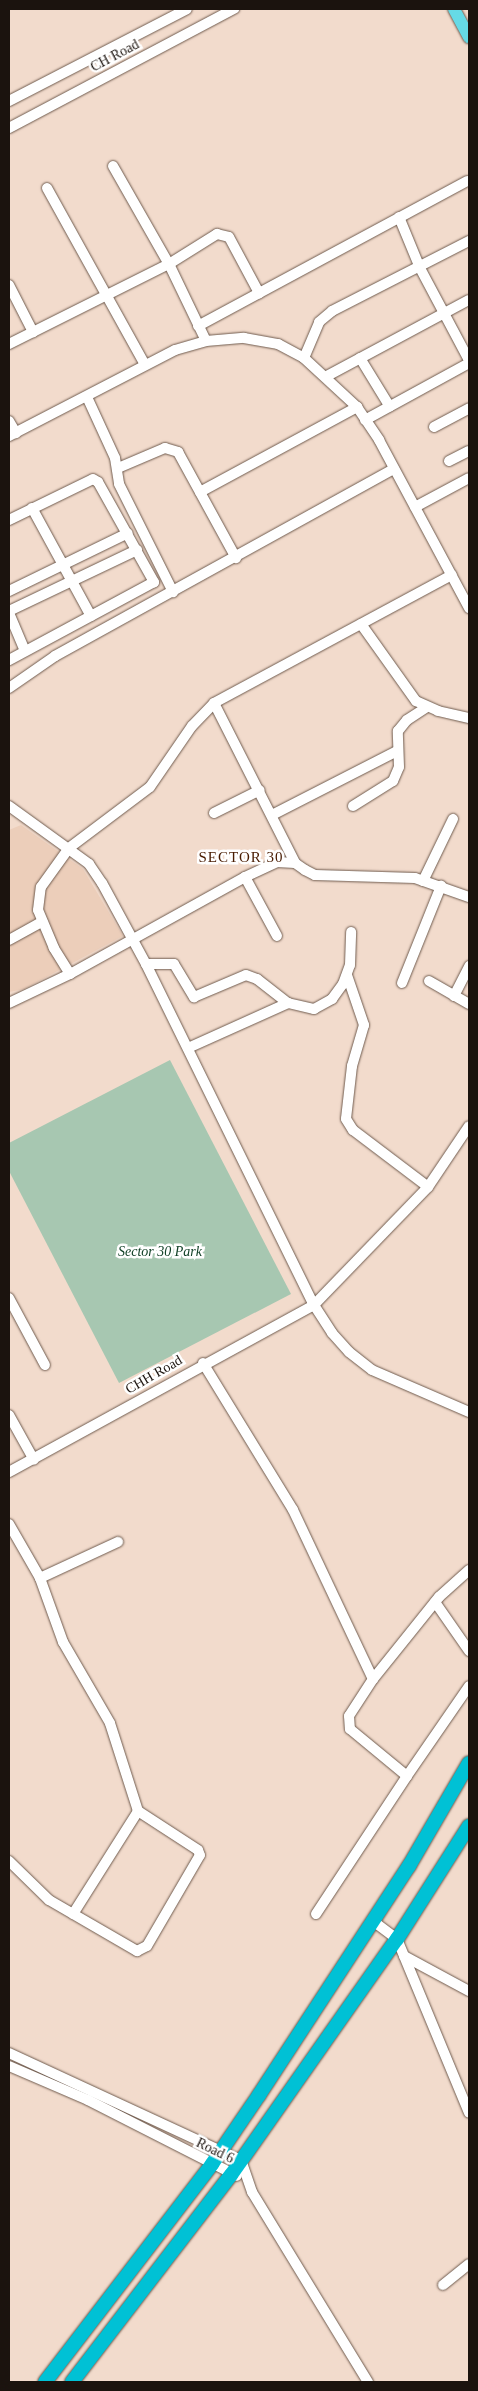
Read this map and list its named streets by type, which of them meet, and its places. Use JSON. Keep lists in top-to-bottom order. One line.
{"streets":{"street":["CH Road","CHH Road","Road 6"]},"districts":["SECTOR 30"],"parks":["Sector 30 Park"]}
